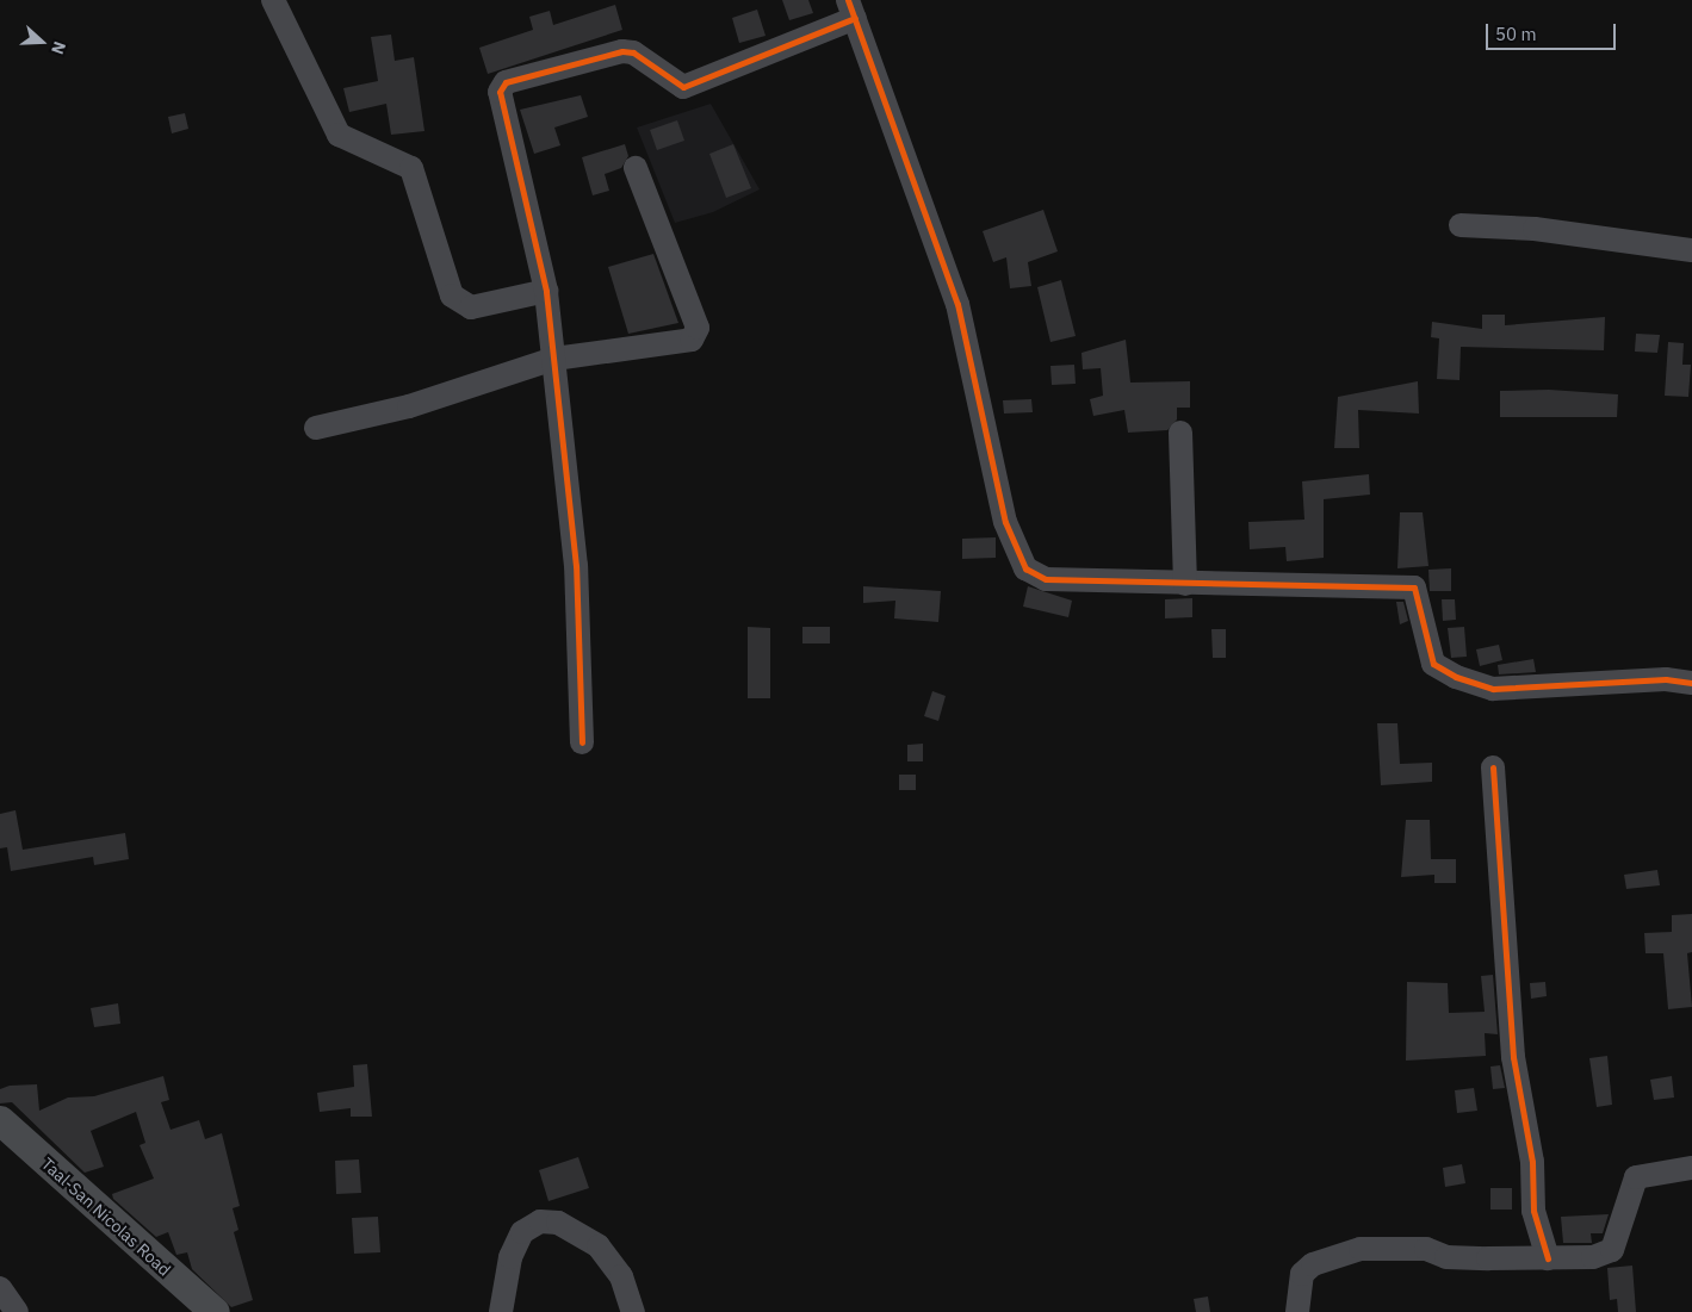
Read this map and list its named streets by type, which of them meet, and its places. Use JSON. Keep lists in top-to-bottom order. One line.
{"streets":{"main road":["Taal-San Nicolas Road"]},"scale_bar":"50 m","north":"right"}
